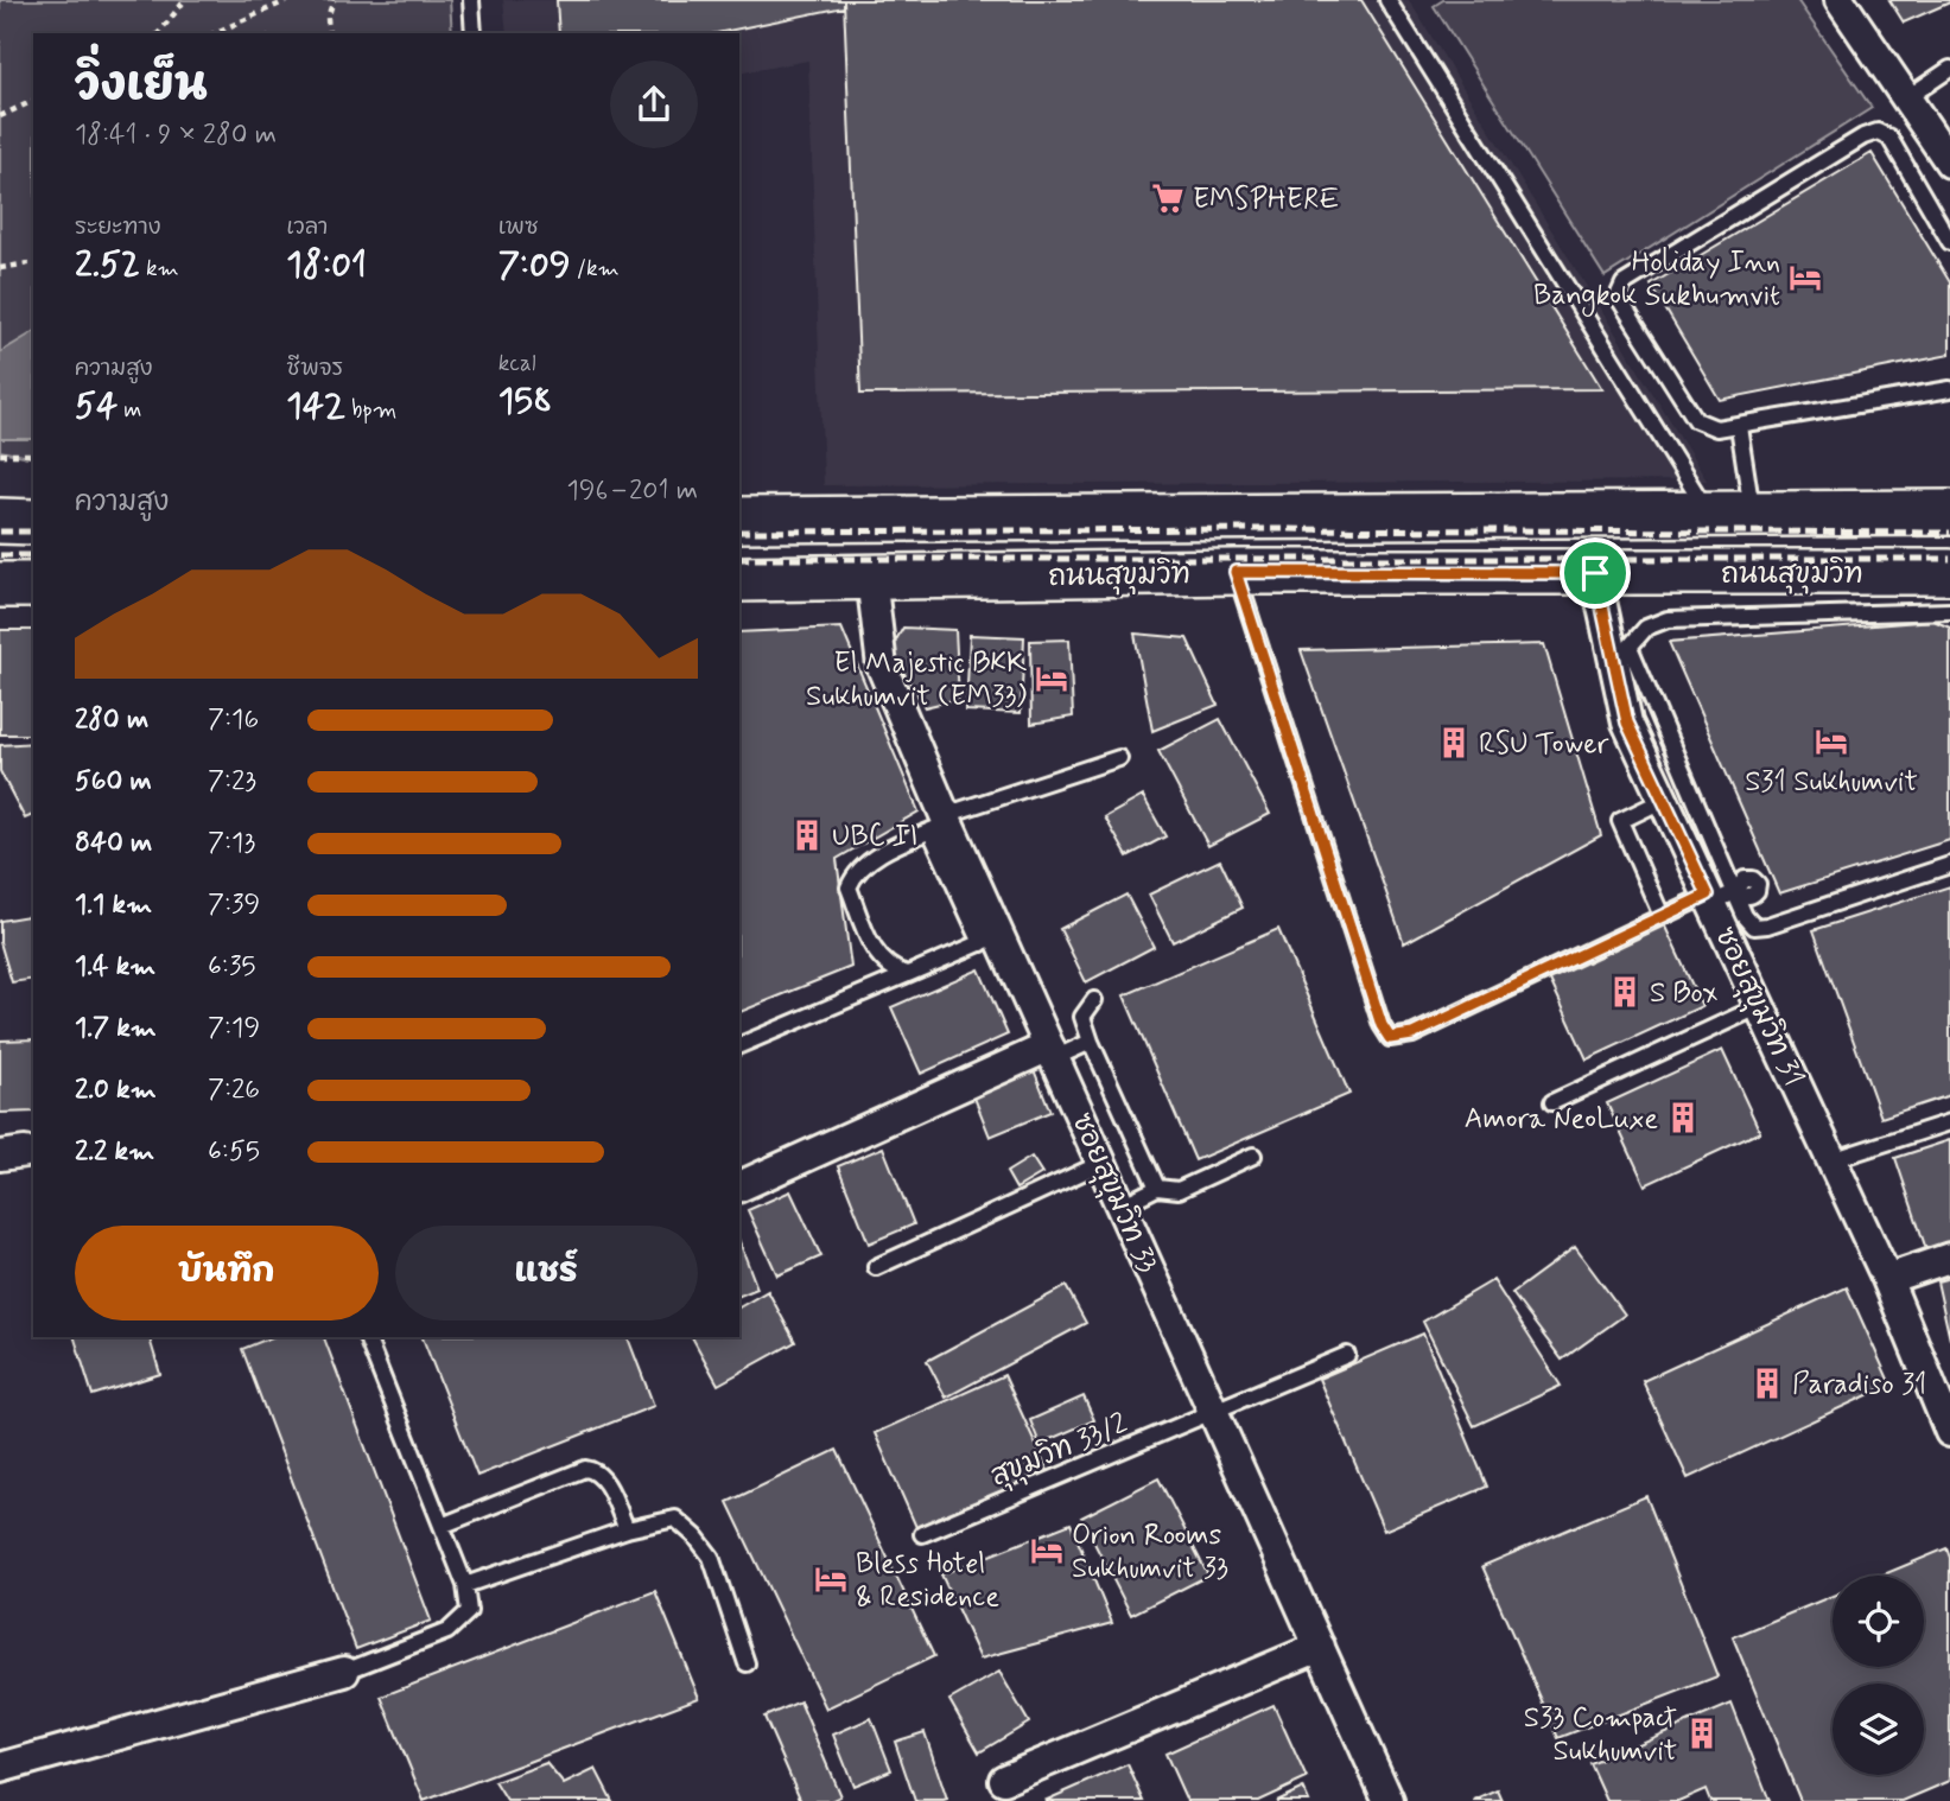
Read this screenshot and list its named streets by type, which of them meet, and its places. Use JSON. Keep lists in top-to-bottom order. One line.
{"streets":{"main road":["ถนนสุขุมวิท"],"street":["ซอยสุขุมวิท 31","ซอยสุขุมวิท 33"],"lane":["สุขุมวิท 33/2"]},"crossings":[["ถนนสุขุมวิท","ซอยสุขุมวิท 31"],["ถนนสุขุมวิท","ซอยสุขุมวิท 33"],["ซอยสุขุมวิท 33","สุขุมวิท 33/2"]],"places":{"supermarket":["EMSPHERE"],"hotel":["Holiday Inn Bangkok Sukhumvit","El Majestic BKK Sukhumvit (EM33)","S31 Sukhumvit","Orion Rooms Sukhumvit 33","Bless Hotel & Residence"],"building":["RSU Tower","UBC II","S Box","Amora NeoLuxe","Paradiso 31","S33 Compact Sukhumvit"]},"page":{"heading":["วิ่งเย็น","18:41 · 9 × 280 m"],"stats":[["ระยะทาง","2.52 km"],["เวลา","18:01"],["เพซ","7:09 /km"],["ความสูง","54 m"],["ชีพจร","142 bpm"],["kcal","158"]],"chart":["ความสูง","196–201 m"],"list":[{"name":"280 m","note":"7:16"},{"name":"560 m","note":"7:23"},{"name":"840 m","note":"7:13"},{"name":"1.1 km","note":"7:39"},{"name":"1.4 km","note":"6:35"},{"name":"1.7 km","note":"7:19"},{"name":"2.0 km","note":"7:26"},{"name":"2.2 km","note":"6:55"}],"buttons":["บันทึก","แชร์"]}}
